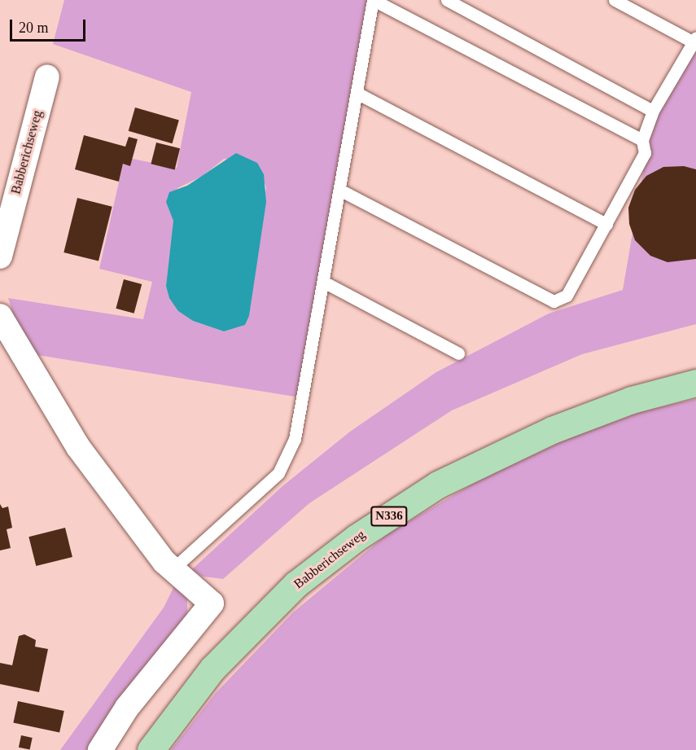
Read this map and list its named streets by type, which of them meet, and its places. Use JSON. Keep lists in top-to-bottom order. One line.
{"streets":{"main road":["Babberichseweg","N336"]},"scale_bar":"20 m"}
